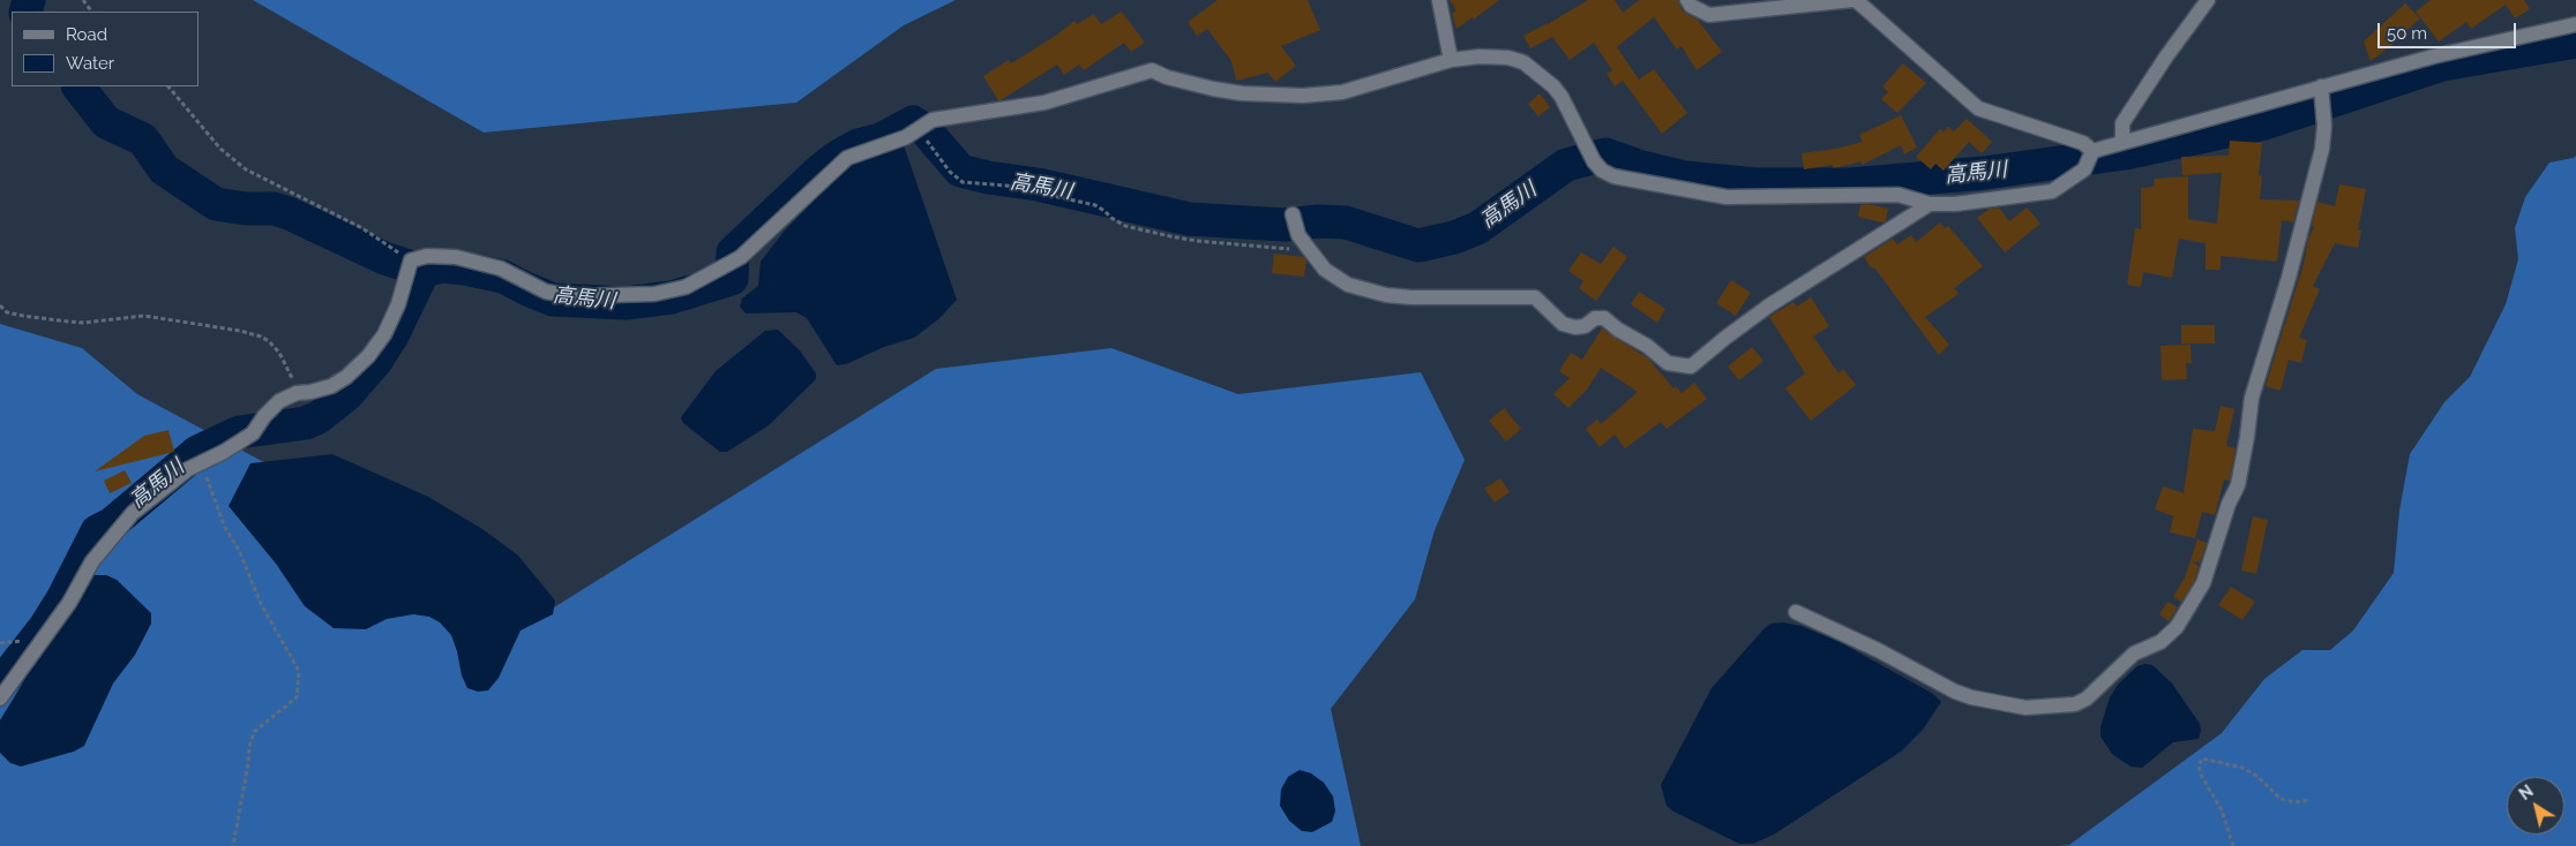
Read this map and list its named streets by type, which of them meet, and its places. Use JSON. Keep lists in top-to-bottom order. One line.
{"water":["高馬川"],"legend":["Road","Water"],"scale_bar":"50 m","north":"top left"}
